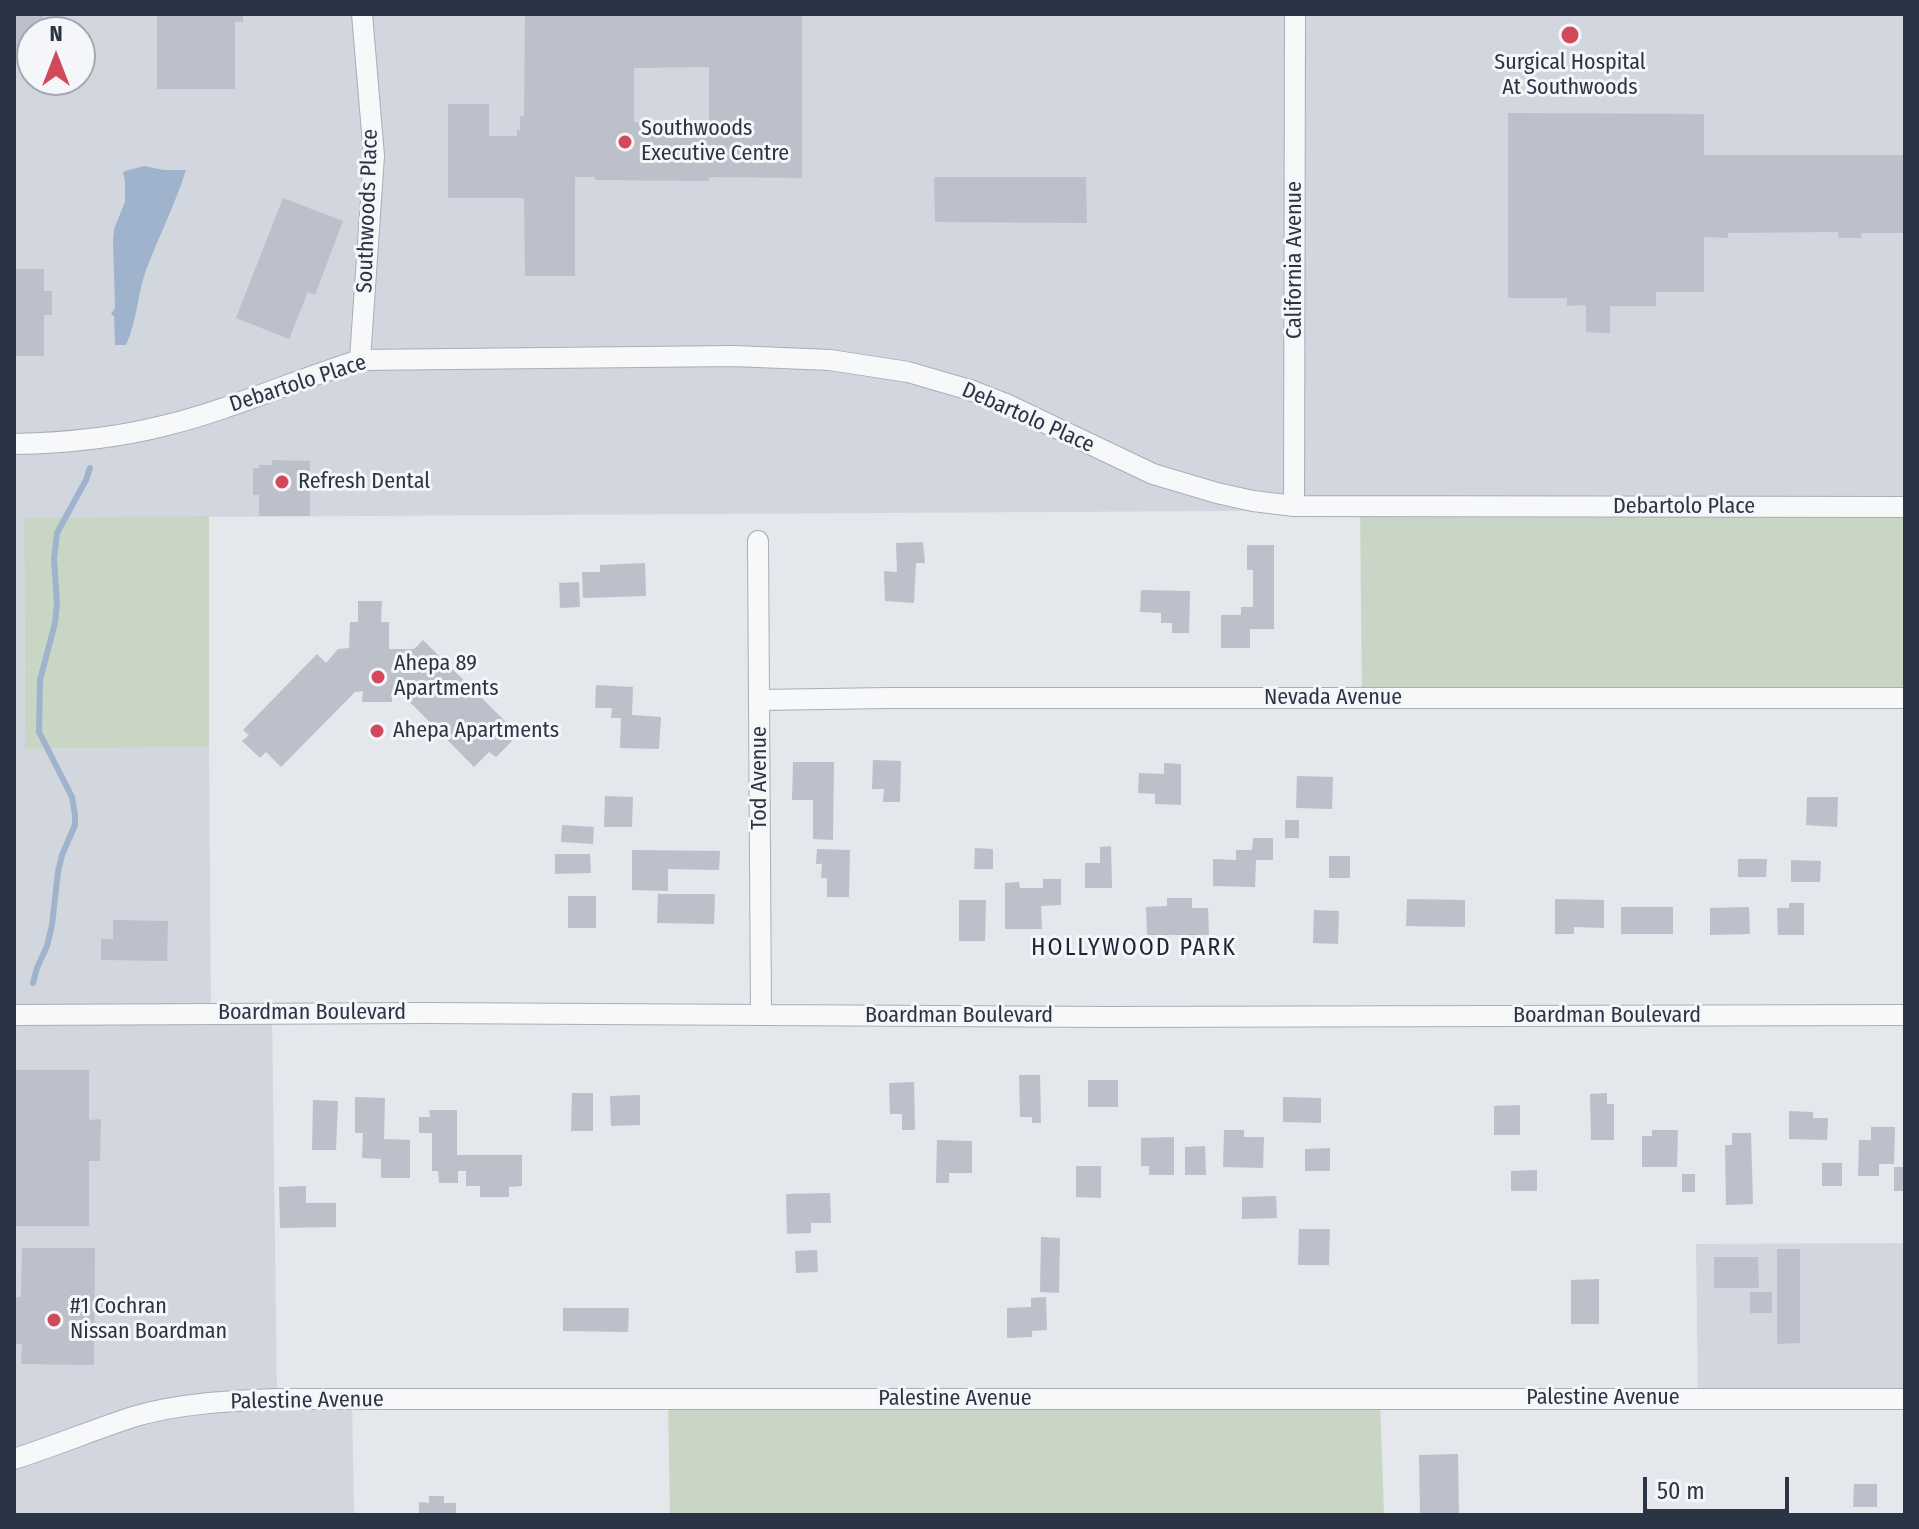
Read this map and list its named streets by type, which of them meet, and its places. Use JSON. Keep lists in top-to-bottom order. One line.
{"streets":{"street":["Southwoods Place","California Avenue","Debartolo Place","Nevada Avenue","Tod Avenue","Boardman Boulevard","Palestine Avenue"]},"crossings":[["Southwoods Place","Debartolo Place"],["California Avenue","Debartolo Place"],["Nevada Avenue","Tod Avenue"],["Tod Avenue","Boardman Boulevard"]],"districts":["HOLLYWOOD PARK"],"places":["Surgical Hospital At Southwoods","Southwoods Executive Centre","Refresh Dental","Ahepa 89 Apartments","Ahepa Apartments","#1 Cochran Nissan Boardman"],"scale_bar":"50 m","north":"top"}
